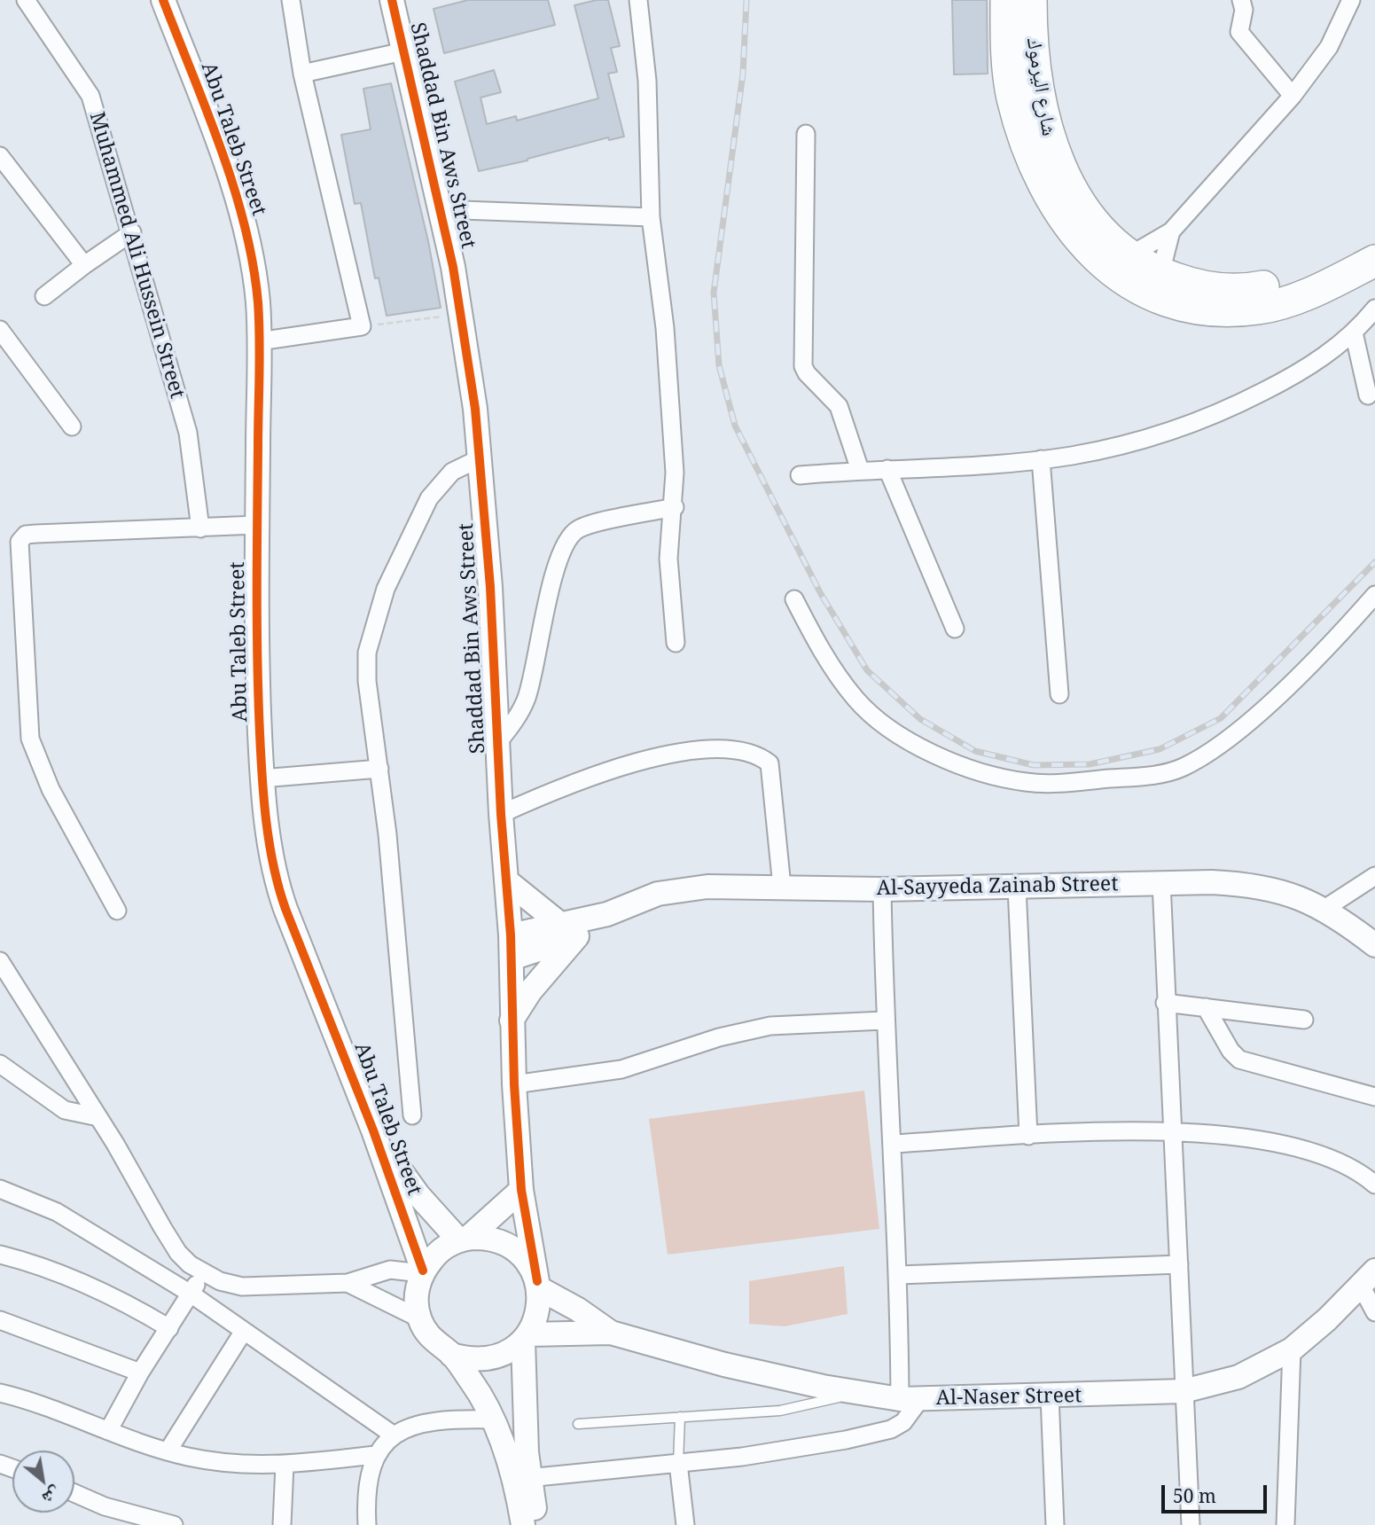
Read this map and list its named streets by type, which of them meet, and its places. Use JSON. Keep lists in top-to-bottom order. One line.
{"streets":{"highway":["شارع اليرموك"],"street":["Shaddad Bin Aws Street","Abu Taleb Street","Muhammed Ali Hussein Street","Al-Sayyeda Zainab Street","Al-Naser Street"]},"crossings":[["Shaddad Bin Aws Street","Abu Taleb Street"],["Shaddad Bin Aws Street","Al-Sayyeda Zainab Street"],["Shaddad Bin Aws Street","Al-Naser Street"],["Abu Taleb Street","Al-Naser Street"]],"scale_bar":"50 m","north":"bottom right"}
